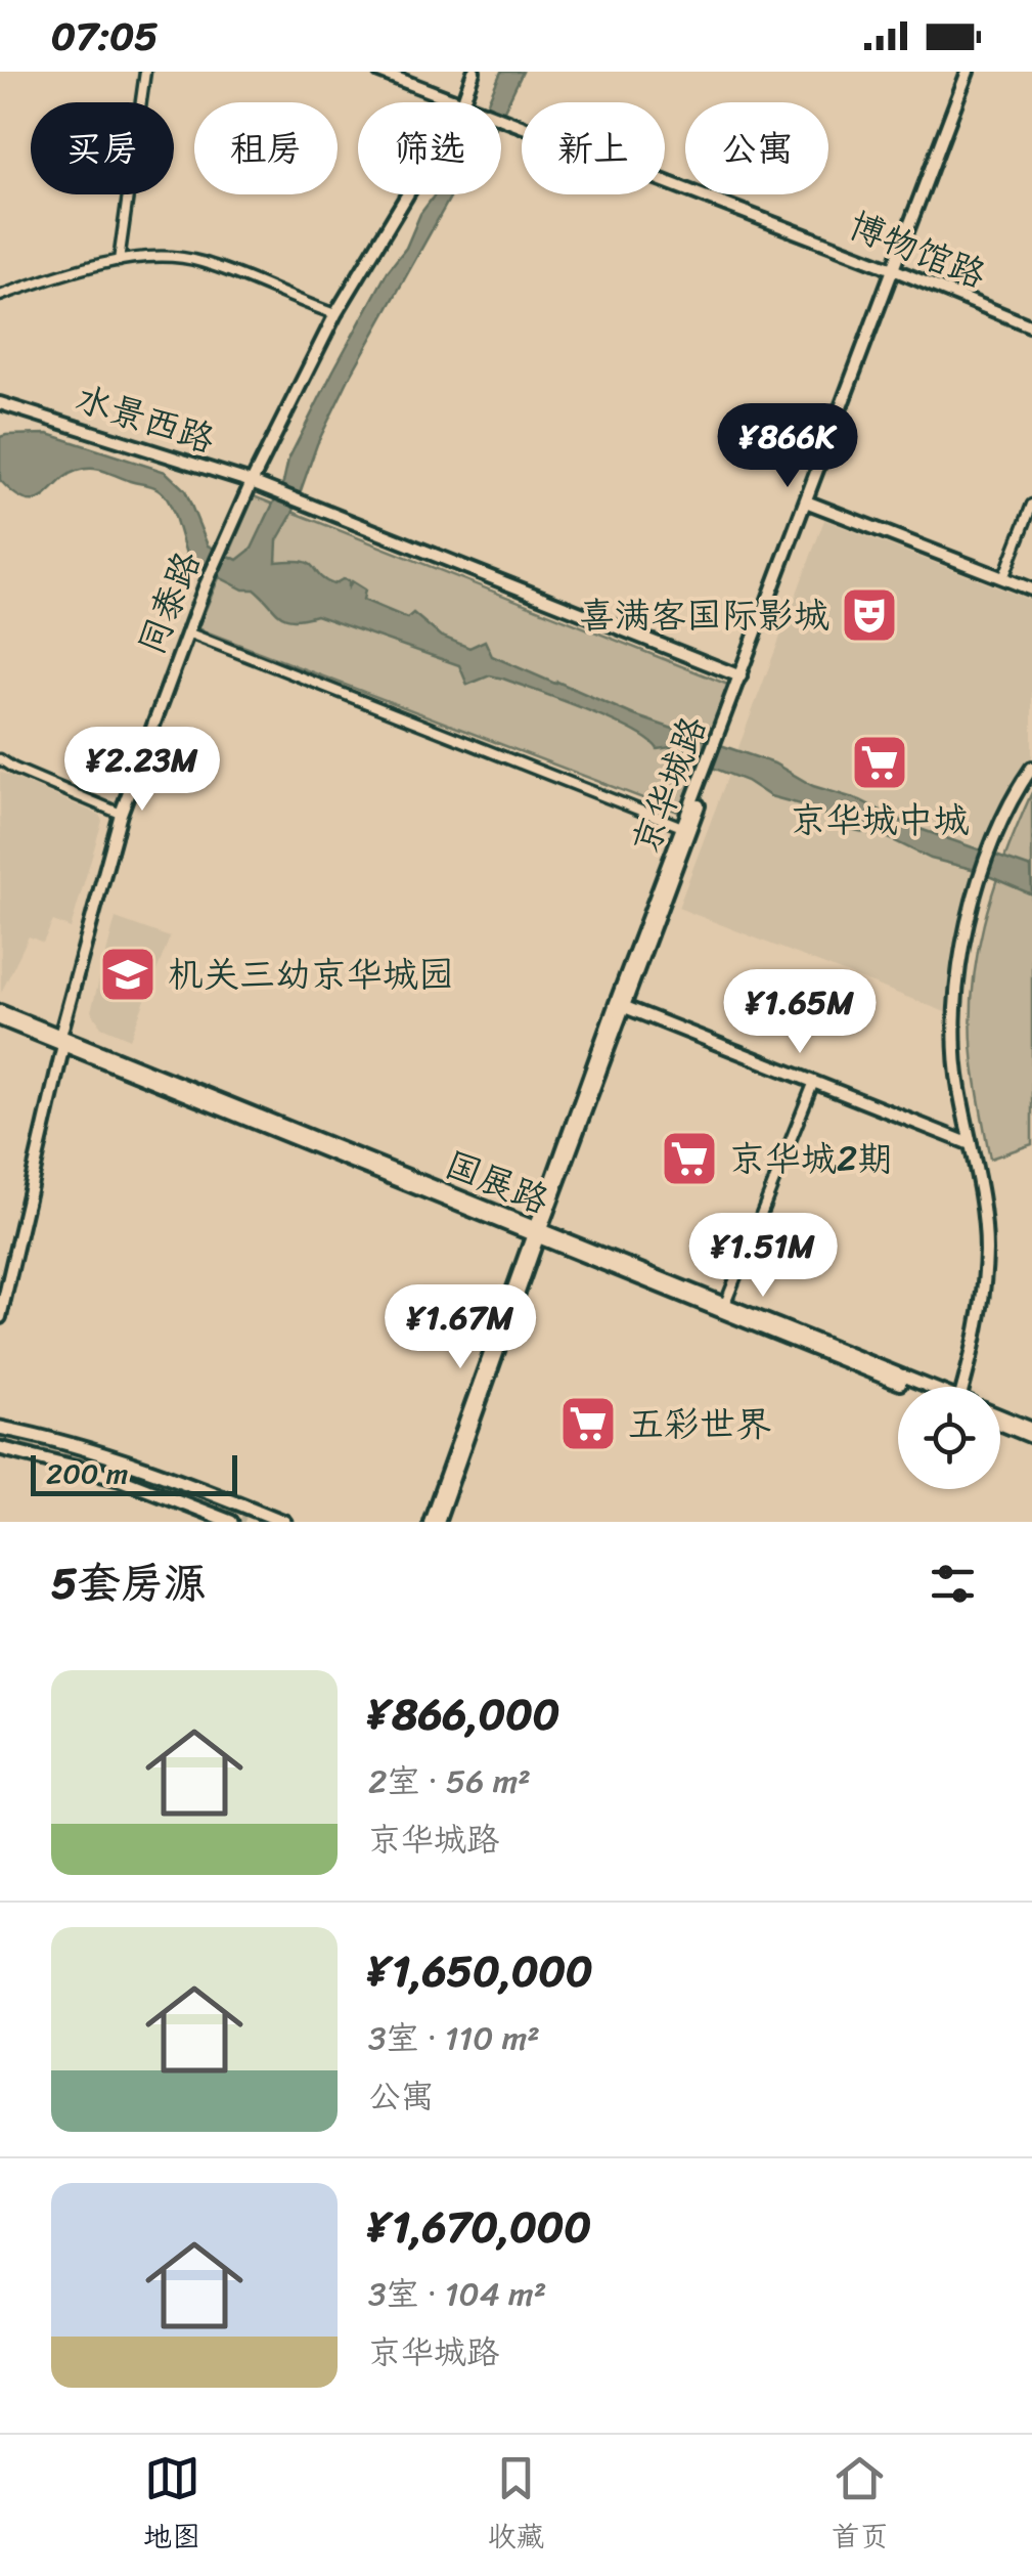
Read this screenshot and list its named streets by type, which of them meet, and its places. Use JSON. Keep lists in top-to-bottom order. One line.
{"streets":{"street":["博物馆路","水景西路","同泰路","京华城路","国展路"]},"crossings":[["博物馆路","京华城路"],["水景西路","同泰路"],["水景西路","京华城路"],["同泰路","国展路"],["京华城路","国展路"]],"places":{"theatre":["喜满客国际影城"],"supermarket":["京华城中城","京华城2期","五彩世界"],"school or university":["机关三幼京华城园"]},"scale_bar":"200 m","page":{"status":"07:05","chip":["买房","租房","筛选","新上","公寓"],"price":["¥866K","¥2.23M","¥1.65M","¥1.51M","¥1.67M"],"scale":"200 m","heading":"5套房源","list":[{"name":"¥866,000","note":"2室 · 56 m² · 京华城路"},{"name":"¥1,650,000","note":"3室 · 110 m² · 公寓"},{"name":"¥1,670,000","note":"3室 · 104 m² · 京华城路"}],"tabs":["地图","收藏","首页"]}}
